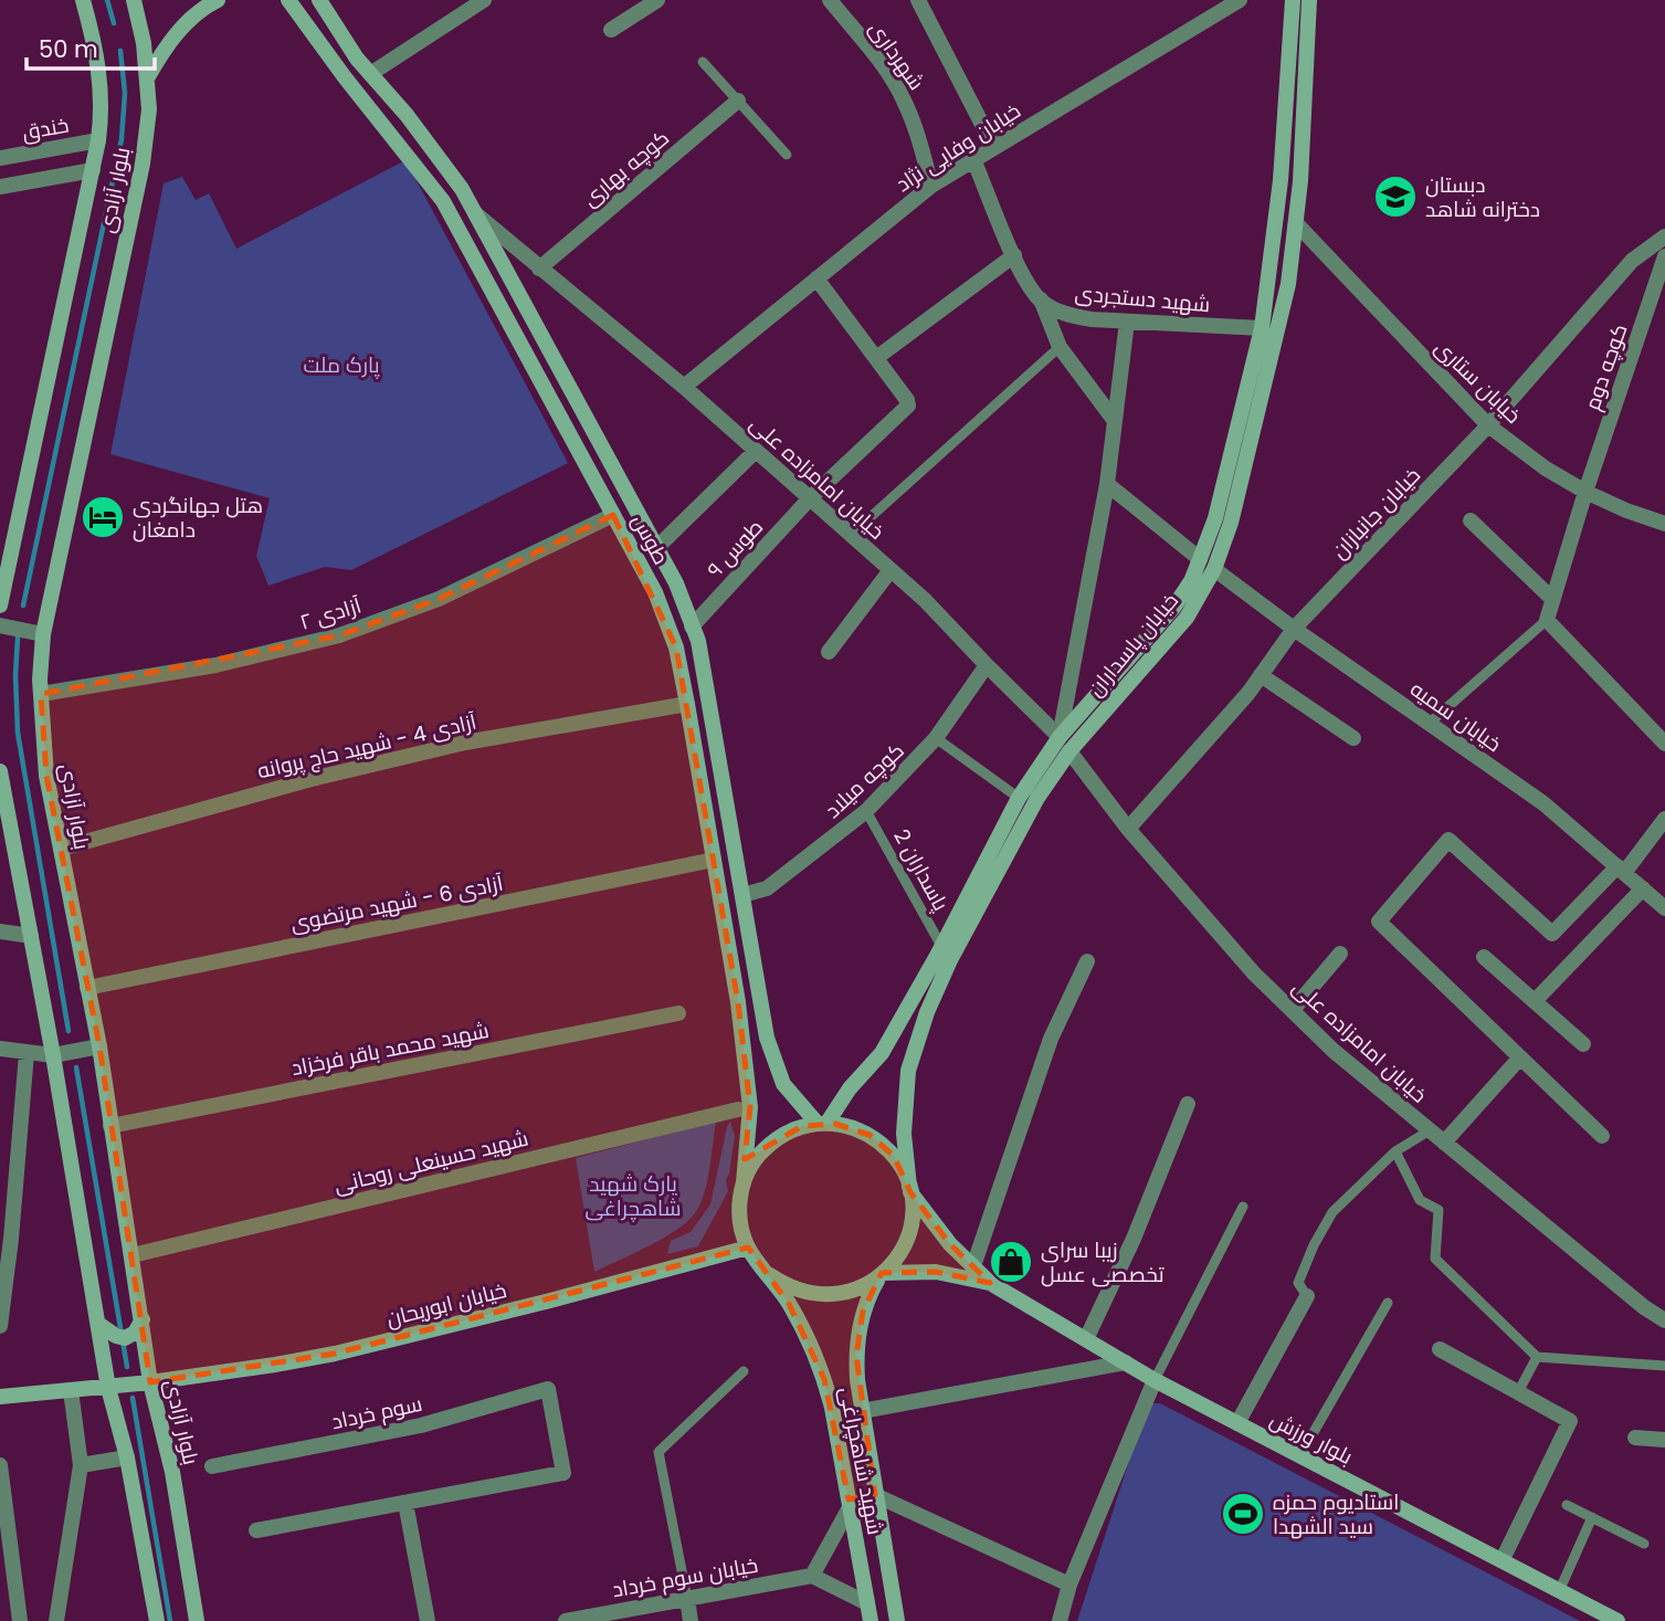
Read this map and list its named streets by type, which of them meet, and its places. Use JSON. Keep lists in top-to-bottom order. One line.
{"streets":{"street":["شهرداری","خندق","خیابان وفایی نژاد","کوچه بهاری","بلوار آزادی","شهید دستجردی","کوچه دوم","خیابان ستاری","خیابان امامزاده علی","خیابان جانبازان","طوس","طوس ۹","آزادی ۲","خیابان پاسداران","خیابان سمیه","آزادی 4 - شهید حاج پروانه","کوچه میلاد","آزادی 6 - شهید مرتضوی","شهید محمد باقر فرخزاد","شهید حسینعلی روحانی","خیابان ابوریحان","سوم خرداد","بلوار ورزش","شهید شاهچراغی","خیابان سوم خرداد"],"lane":["پاسداران 2"]},"crossings":[["شهرداری","خیابان وفایی نژاد"],["خندق","بلوار آزادی"],["خیابان وفایی نژاد","شهید دستجردی"],["خیابان وفایی نژاد","خیابان امامزاده علی"],["کوچه بهاری","خیابان امامزاده علی"],["بلوار آزادی","آزادی ۲"],["بلوار آزادی","آزادی 4 - شهید حاج پروانه"],["بلوار آزادی","آزادی 6 - شهید مرتضوی"],["بلوار آزادی","شهید محمد باقر فرخزاد"],["بلوار آزادی","شهید حسینعلی روحانی"],["بلوار آزادی","خیابان ابوریحان"],["شهید دستجردی","خیابان پاسداران"],["کوچه دوم","خیابان ستاری"],["خیابان ستاری","خیابان جانبازان"],["خیابان ستاری","خیابان پاسداران"],["خیابان امامزاده علی","خیابان جانبازان"],["خیابان امامزاده علی","طوس"],["خیابان امامزاده علی","طوس ۹"],["خیابان امامزاده علی","خیابان پاسداران"],["خیابان امامزاده علی","کوچه میلاد"],["خیابان جانبازان","خیابان سمیه"],["طوس","طوس ۹"],["طوس","آزادی ۲"],["طوس","خیابان پاسداران"],["طوس","آزادی 4 - شهید حاج پروانه"],["طوس","کوچه میلاد"],["طوس","آزادی 6 - شهید مرتضوی"],["طوس","خیابان ابوریحان"],["طوس","شهید شاهچراغی"],["خیابان پاسداران","خیابان سمیه"],["خیابان پاسداران","پاسداران 2"],["خیابان پاسداران","خیابان ابوریحان"],["خیابان پاسداران","شهید شاهچراغی"],["کوچه میلاد","پاسداران 2"],["خیابان ابوریحان","شهید شاهچراغی"]],"parks":["پارک ملت","پارک شهید شاهچراغی"],"places":{"school or university":["دبستان دخترانه شاهد"],"hotel":["هتل جهانگردى دامغان"],"shop":["زیبا سرای تخصصی عسل"],"sports":["استادیوم حمزه سید الشهدا"]},"scale_bar":"50 m"}
